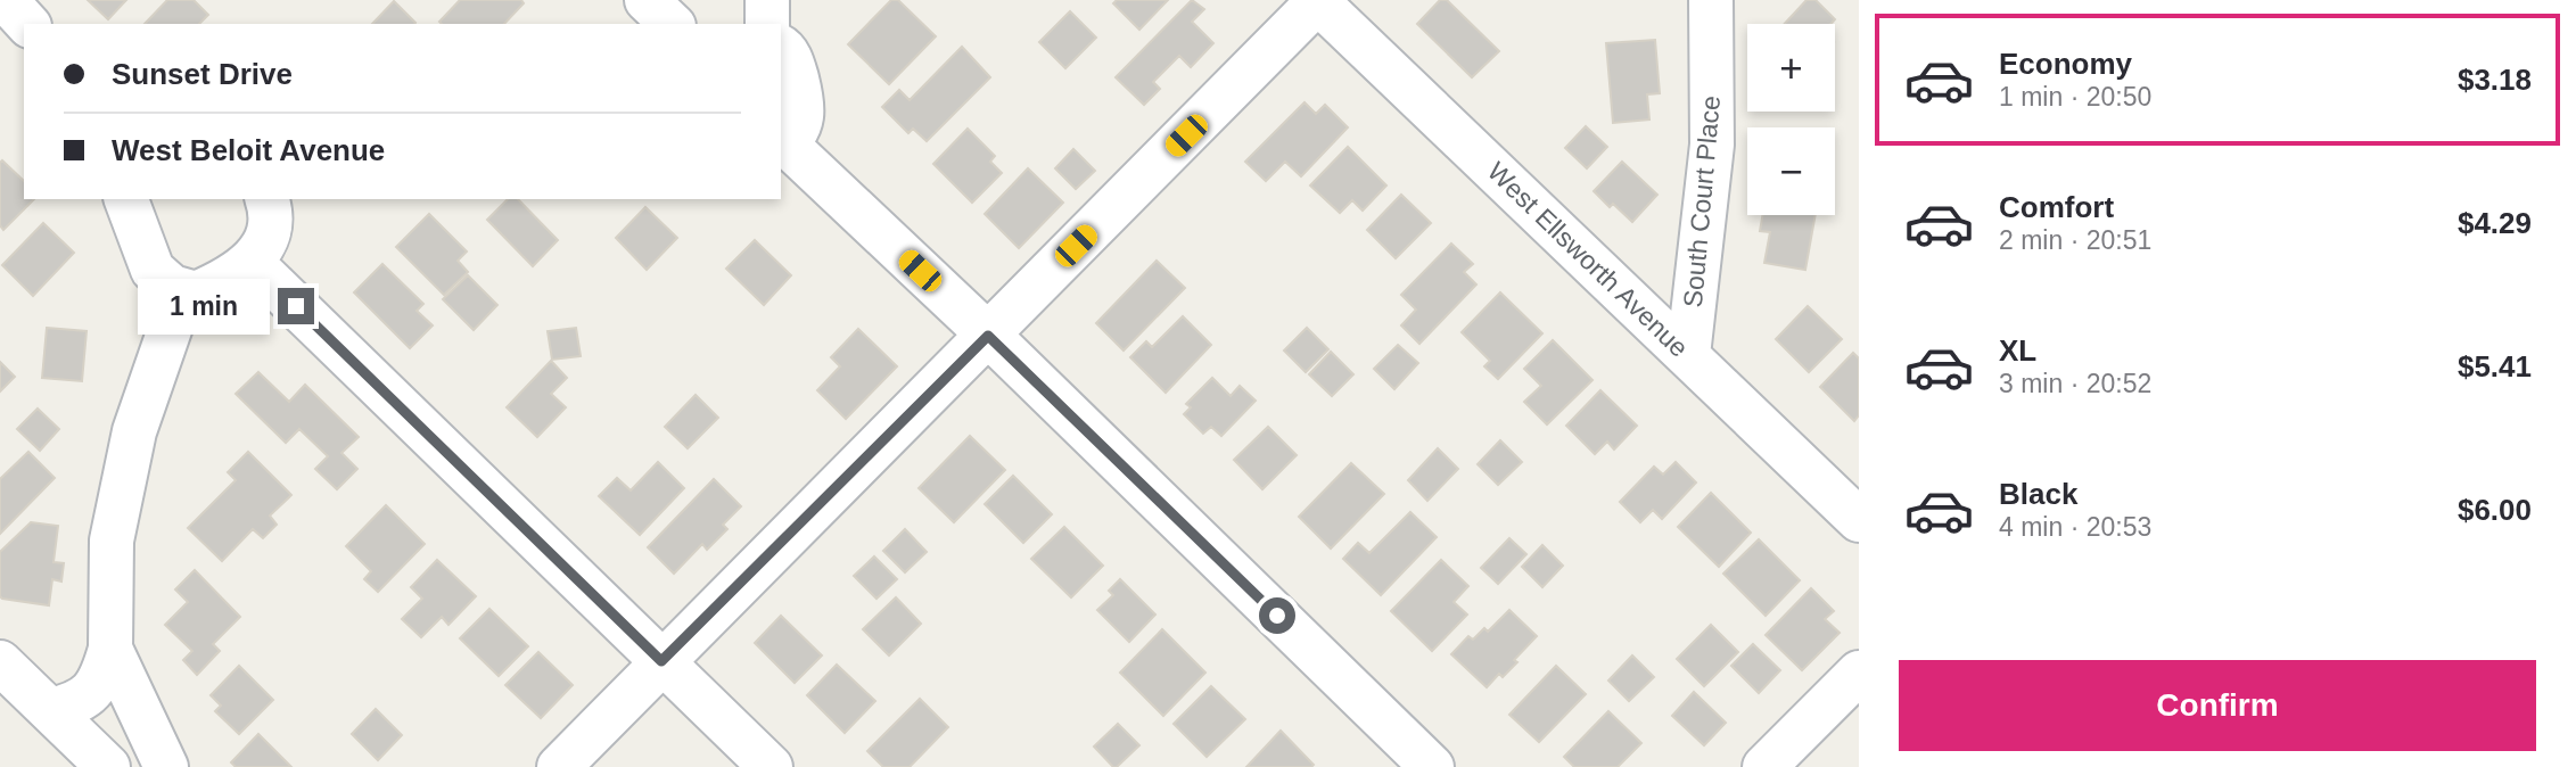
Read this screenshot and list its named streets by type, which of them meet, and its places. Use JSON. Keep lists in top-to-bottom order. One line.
{"streets":{"street":["South Court Place","West Ellsworth Avenue"]},"crossings":[["South Court Place","West Ellsworth Avenue"]],"page":{"list":[{"name":"Economy","note":"1 min · 20:50","value":"$3.18"},{"name":"Comfort","note":"2 min · 20:51","value":"$4.29"},{"name":"XL","note":"3 min · 20:52","value":"$5.41"},{"name":"Black","note":"4 min · 20:53","value":"$6.00"}],"map_buttons":["+","−"],"banner":["Sunset Drive","West Beloit Avenue"],"bubble":"1 min","buttons":"Confirm"}}
